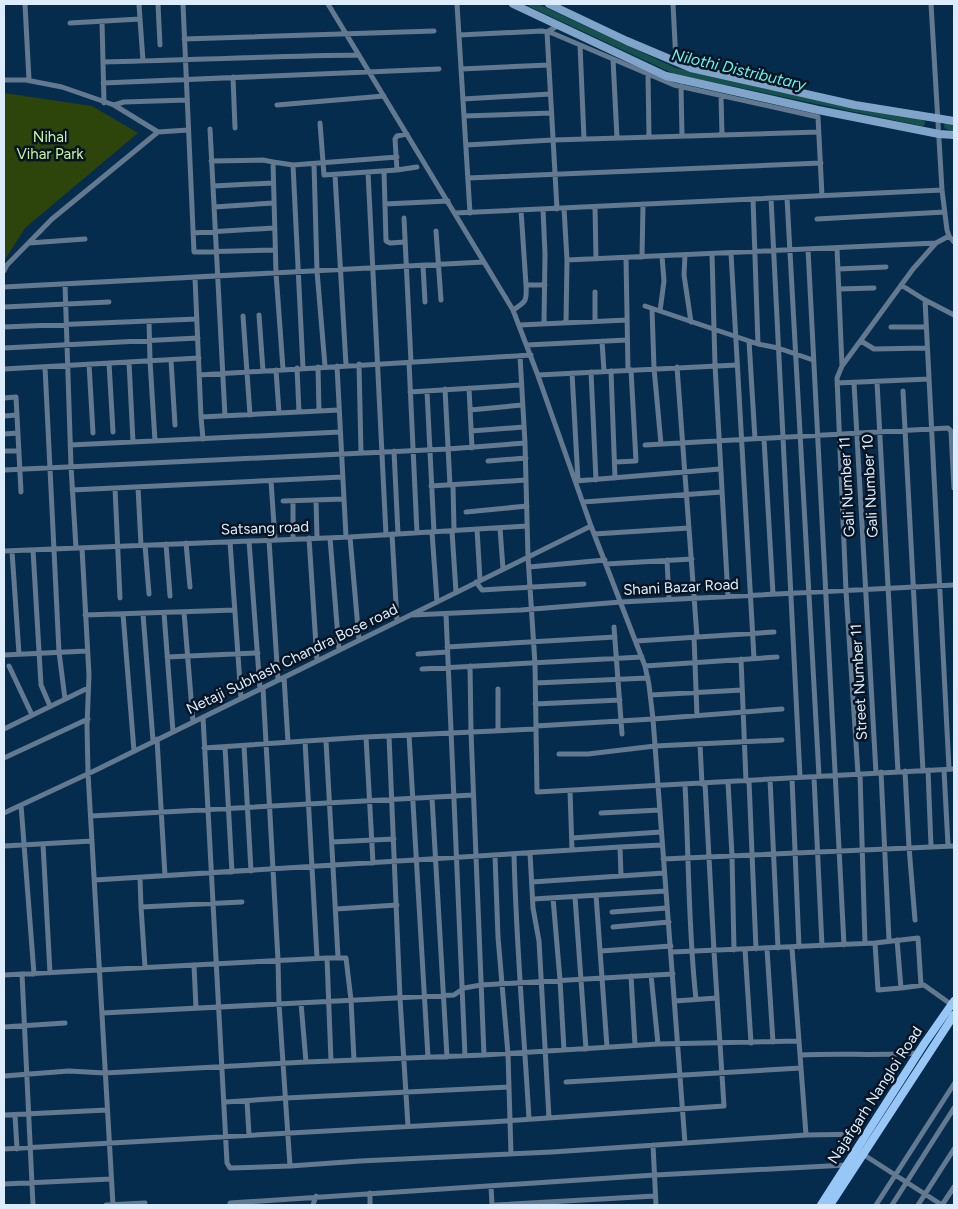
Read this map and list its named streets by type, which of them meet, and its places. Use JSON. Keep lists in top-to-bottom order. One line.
{"streets":{"main road":["Najafgarh Nangloi Road"],"street":["Gali Number 10","Gali Number 11","Satsang road","Shani Bazar Road","Netaji Subhash Chandra Bose road","Street Number 11"]},"crossings":[["Gali Number 10","Shani Bazar Road"],["Gali Number 11","Shani Bazar Road"],["Gali Number 11","Street Number 11"],["Shani Bazar Road","Netaji Subhash Chandra Bose road"],["Shani Bazar Road","Street Number 11"]],"water":["Nilothi Distributary"],"parks":["Nihal Vihar Park"]}
